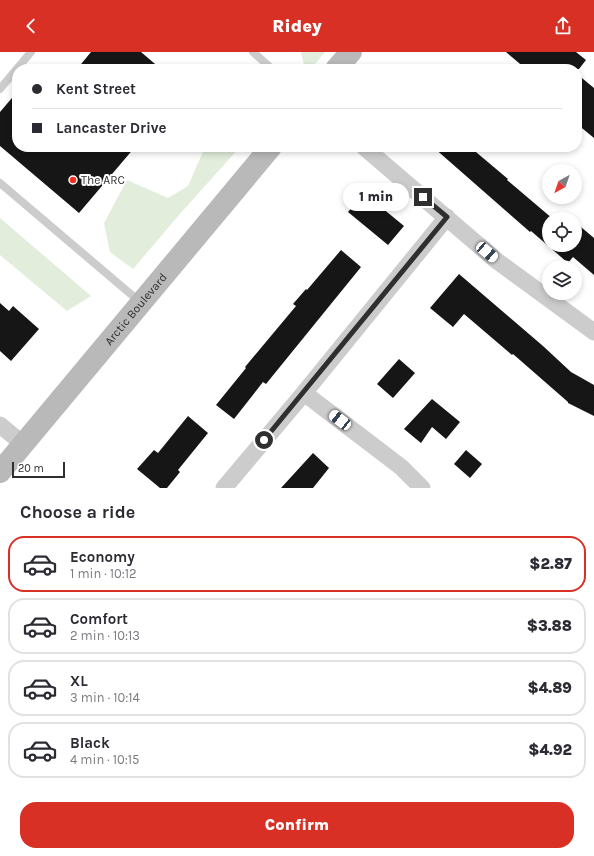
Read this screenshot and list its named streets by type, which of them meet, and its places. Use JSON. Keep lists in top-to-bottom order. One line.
{"streets":{"main road":["Arctic Boulevard"]},"places":["The ARC"],"scale_bar":"20 m","north":"bottom left","page":{"header":"Ridey","banner":["Kent Street","Lancaster Drive"],"bubble":"1 min","scale":"20 m","heading":"Choose a ride","list":[{"name":"Economy","note":"1 min · 10:12","value":"$2.87"},{"name":"Comfort","note":"2 min · 10:13","value":"$3.88"},{"name":"XL","note":"3 min · 10:14","value":"$4.89"},{"name":"Black","note":"4 min · 10:15","value":"$4.92"}],"buttons":"Confirm"}}
